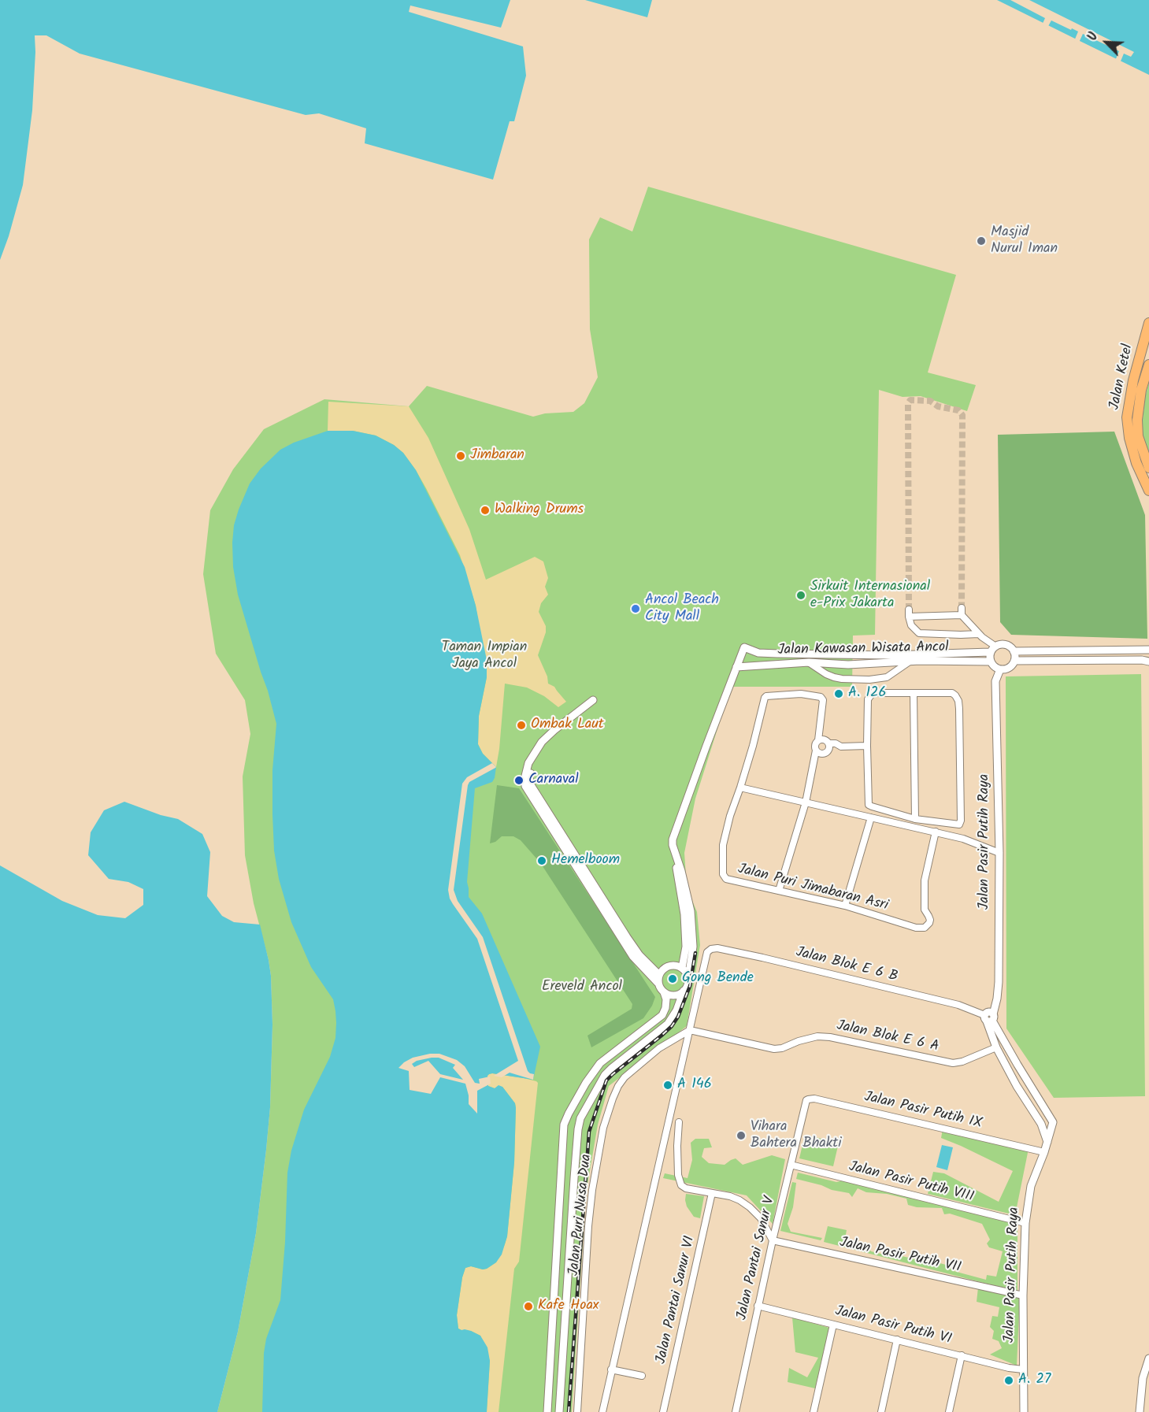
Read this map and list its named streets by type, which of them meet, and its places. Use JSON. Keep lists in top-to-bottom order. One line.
{"streets":{"highway":["Jalan Ketel"],"street":["Jalan Kawasan Wisata Ancol","Jalan Pasir Putih Raya","Jalan Puri Jimabaran Asri","Jalan Blok E 6 B","Jalan Blok E 6 A","Jalan Pasir Putih IX","Jalan Pasir Putih VIII","Jalan Puri Nusa Dua","Jalan Pasir Putih VII","Jalan Pantai Sanur V","Jalan Pantai Sanur VI","Jalan Pasir Putih VI"]},"crossings":[["Jalan Kawasan Wisata Ancol","Jalan Pasir Putih Raya"],["Jalan Pasir Putih Raya","Jalan Blok E 6 B"],["Jalan Pasir Putih Raya","Jalan Pasir Putih IX"],["Jalan Pasir Putih Raya","Jalan Pasir Putih VIII"],["Jalan Pasir Putih Raya","Jalan Pasir Putih VII"],["Jalan Pasir Putih Raya","Jalan Pasir Putih VI"],["Jalan Blok E 6 B","Jalan Blok E 6 A"],["Jalan Blok E 6 B","Jalan Puri Nusa Dua"],["Jalan Blok E 6 A","Jalan Puri Nusa Dua"],["Jalan Pasir Putih IX","Jalan Pantai Sanur V"],["Jalan Pasir Putih VIII","Jalan Pantai Sanur V"],["Jalan Pasir Putih VII","Jalan Pantai Sanur V"],["Jalan Pantai Sanur V","Jalan Pasir Putih VI"]],"parks":["Taman Impian Jaya Ancol","Ereveld Ancol"],"places":["Masjid Nurul Iman","Jimbaran","Walking Drums","Sirkuit Internasional e-Prix Jakarta","Ancol Beach City Mall","A. 126","Ombak Laut","Carnaval","Hemelboom","Gong Bende","A 146","Vihara Bahtera Bhakti","Kafe Hoax","A. 27"],"north":"top left"}
